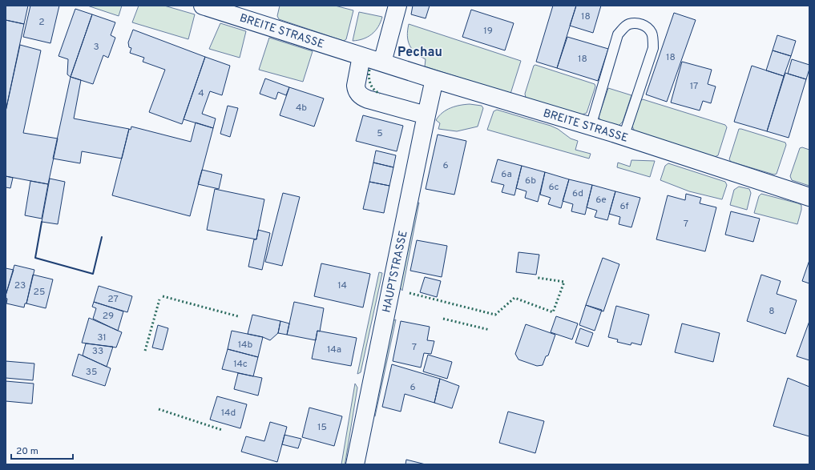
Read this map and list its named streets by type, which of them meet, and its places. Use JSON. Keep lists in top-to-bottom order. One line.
{"streets":{"street":["BREITE STRASSE","HAUPTSTRASSE"]},"crossings":[["BREITE STRASSE","HAUPTSTRASSE"]],"districts":["Pechau"],"house_numbers":["18","2","19","3","18","18","17","4","4b","5","6","6a","6b","6c","6d","6e","6f","7","23","14","25","27","8","29","31","14b","7","14a","33","14c","35","6","14d","15"],"scale_bar":"20 m"}
